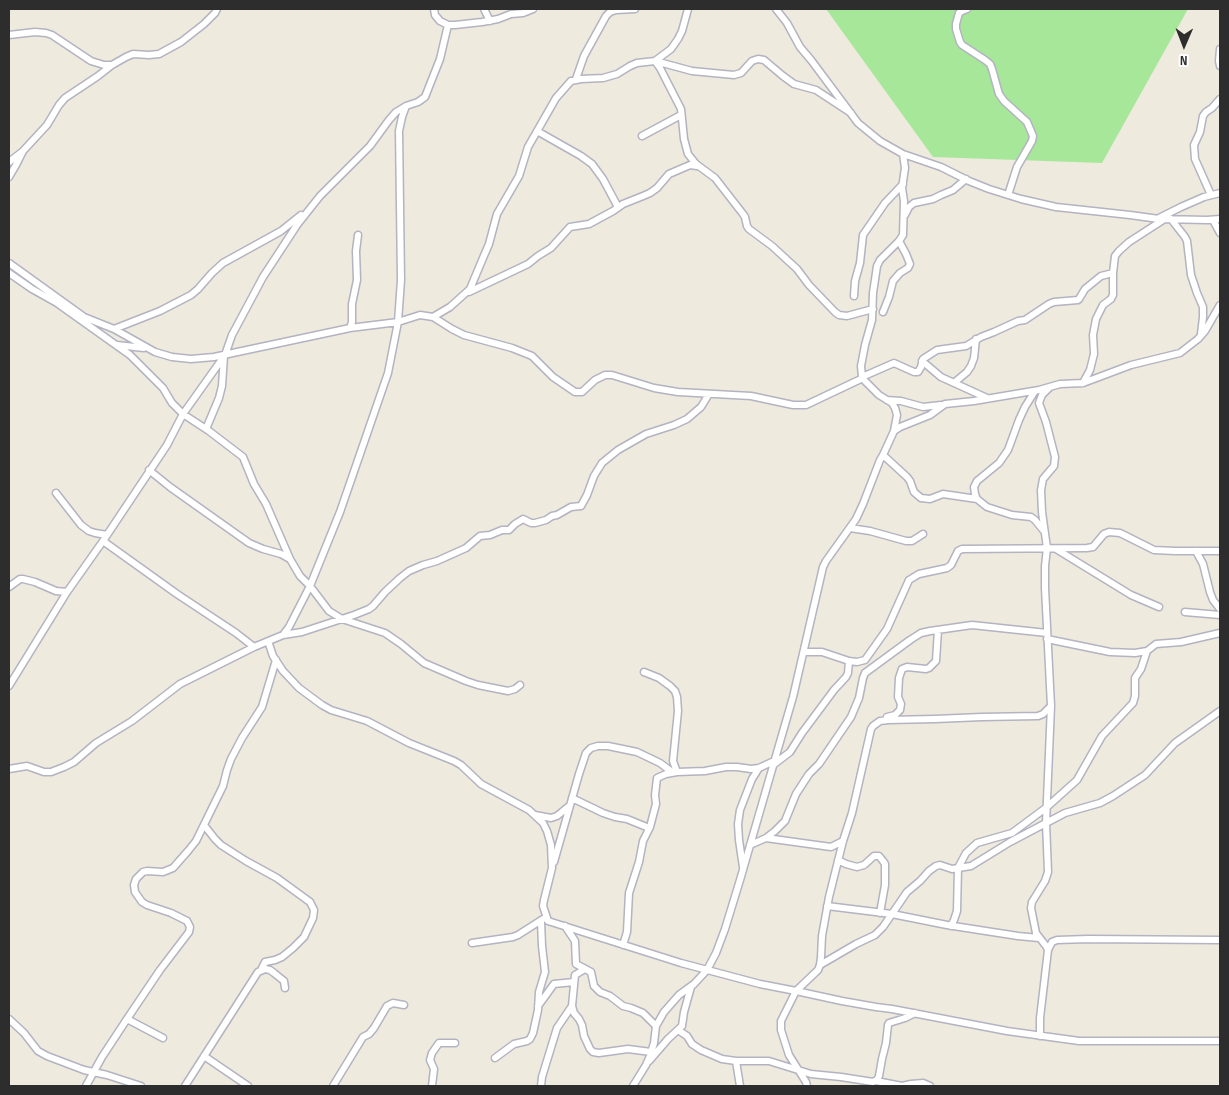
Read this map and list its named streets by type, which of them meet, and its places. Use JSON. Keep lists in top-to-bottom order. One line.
{"north":"bottom"}
